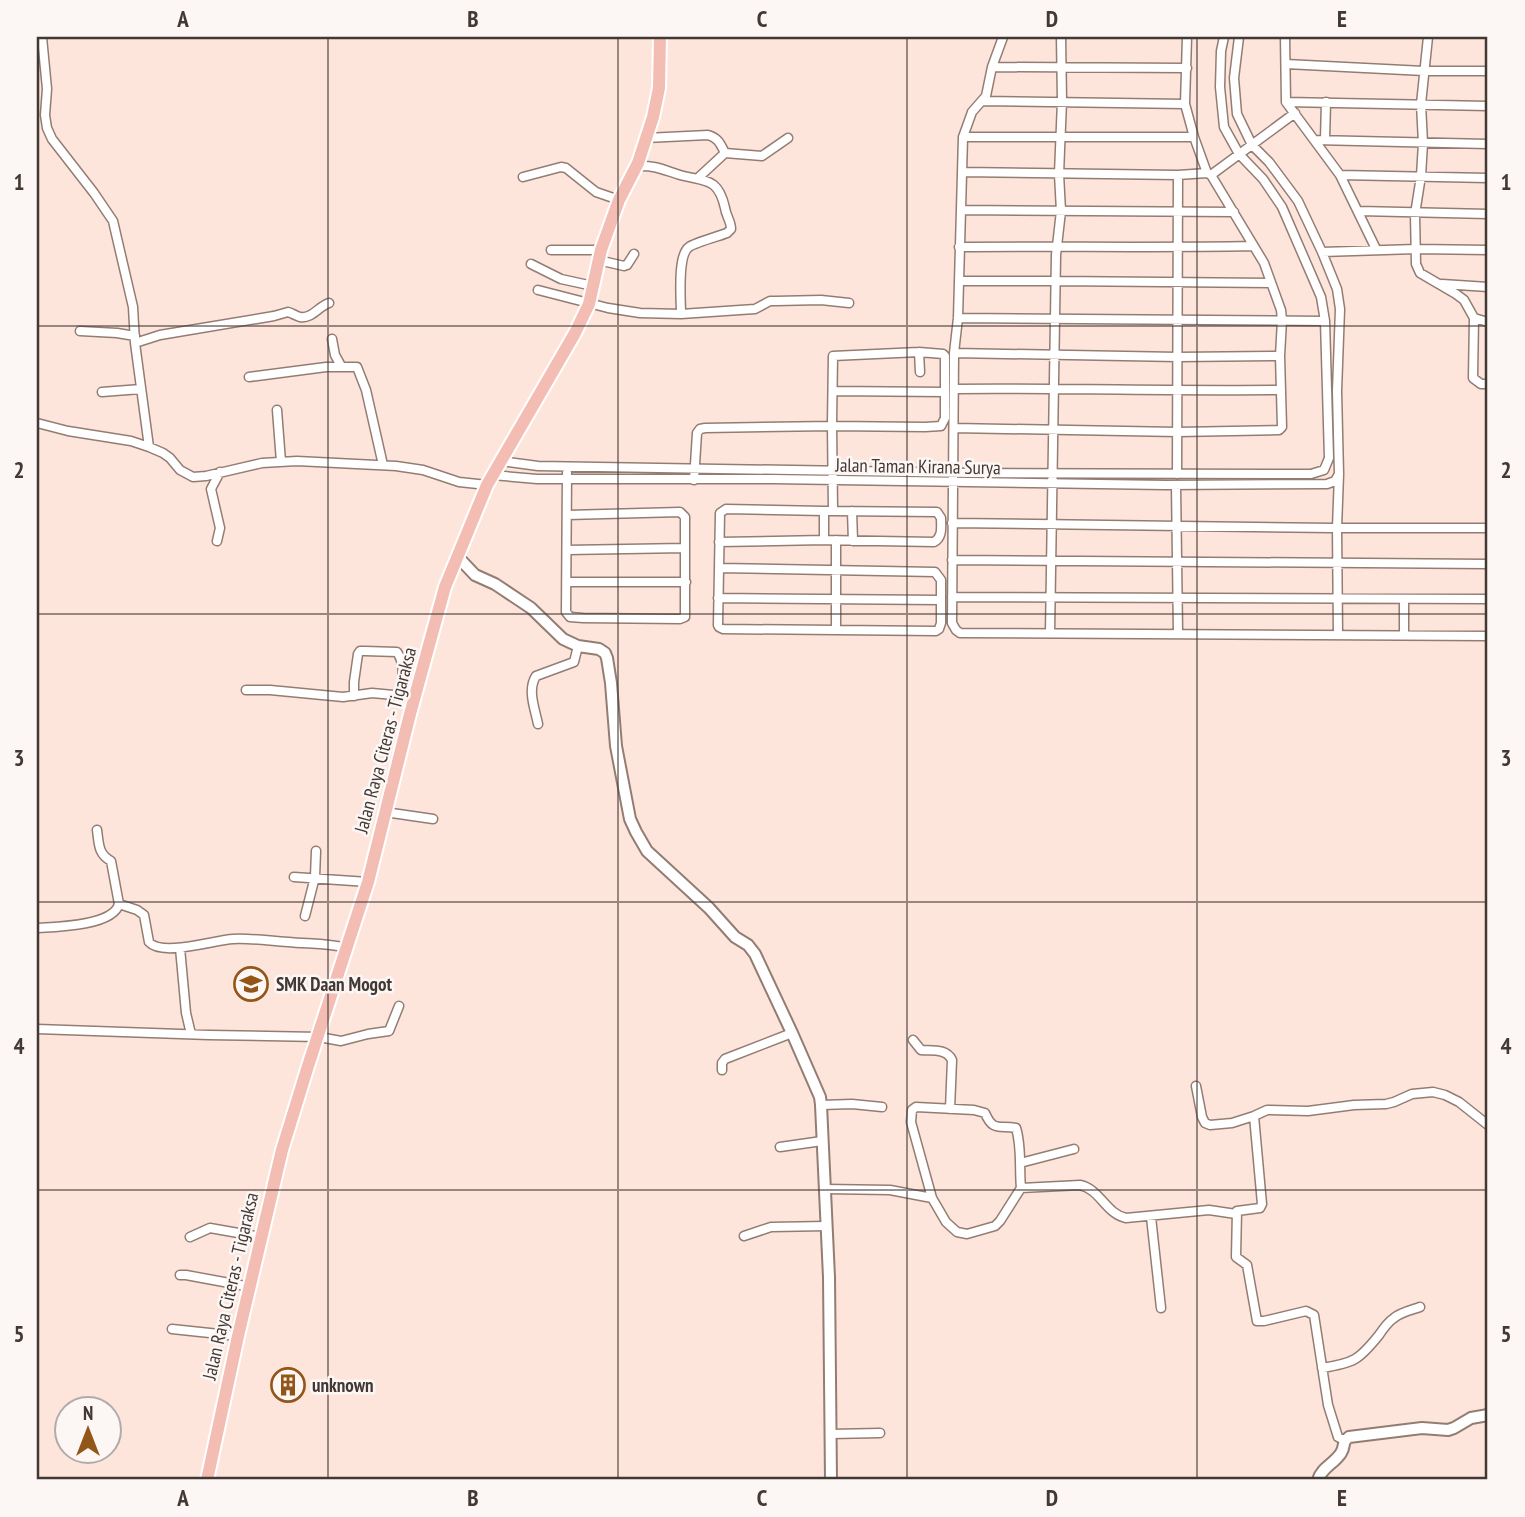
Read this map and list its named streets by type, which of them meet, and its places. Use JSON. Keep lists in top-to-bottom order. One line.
{"streets":{"main road":["Jalan Raya Citeras - Tigaraksa"],"street":["Jalan Taman Kirana Surya"]},"crossings":[["Jalan Taman Kirana Surya","Jalan Raya Citeras - Tigaraksa"]],"places":{"school or university":["SMK Daan Mogot"],"building":["unknown"]},"north":"top","grid":{"columns":["A","B","C","D","E"],"rows":["1","2","3","4","5"]}}
